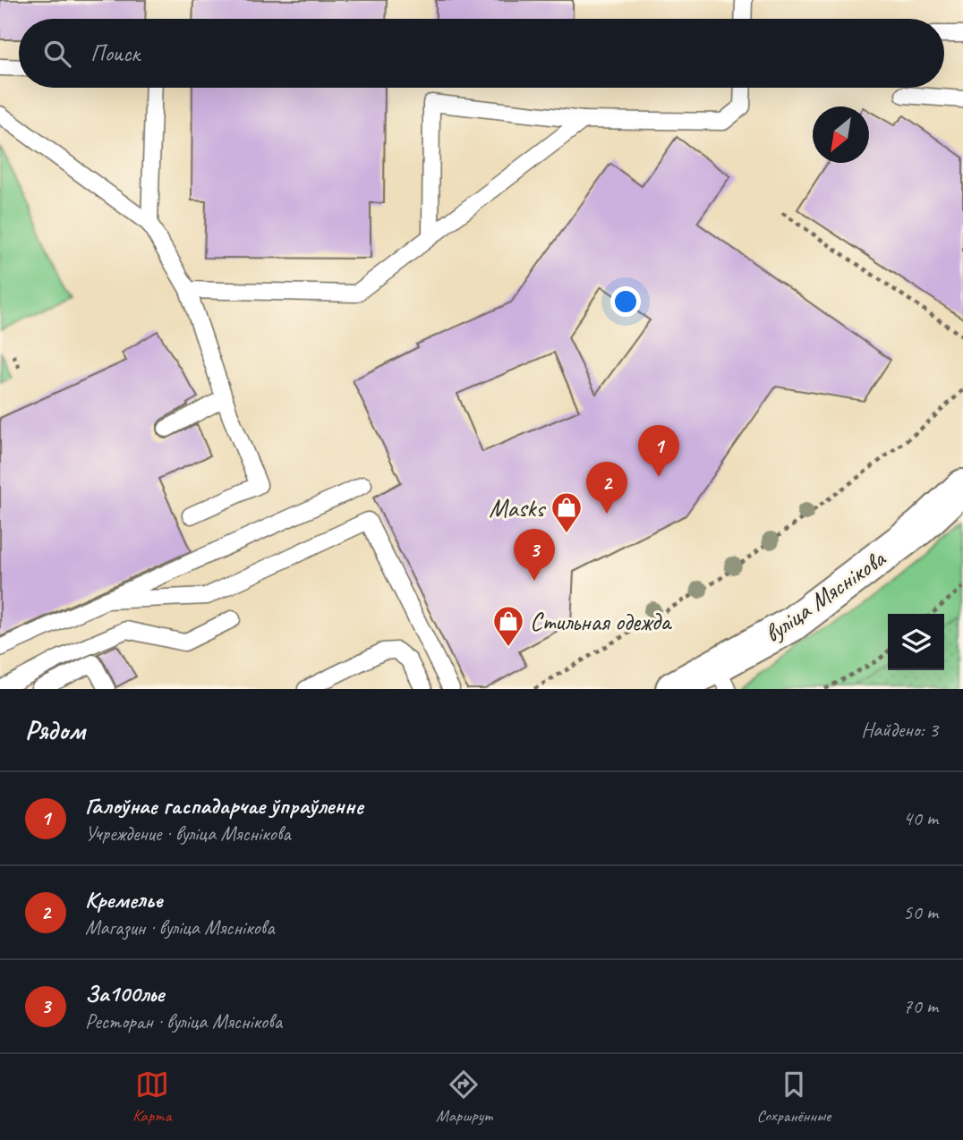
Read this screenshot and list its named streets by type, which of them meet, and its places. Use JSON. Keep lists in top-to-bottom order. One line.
{"streets":{"main road":["вуліца Мяснікова"]},"places":{"shop":["Masks","Стильная одежда"]},"north":"bottom left","page":{"search":"Поиск","pins":["1","2","3"],"heading":["Рядом","Найдено: 3"],"list":[{"mark":"1","name":"Галоўнае гаспадарчае ўпраўленне","note":"Учреждение · вуліца Мяснікова","value":"40 m"},{"mark":"2","name":"Кремелье","note":"Магазин · вуліца Мяснікова","value":"50 m"},{"mark":"3","name":"За100лье","note":"Ресторан · вуліца Мяснікова","value":"70 m"}],"nav":["Карта","Маршрут","Сохранённые"]}}
